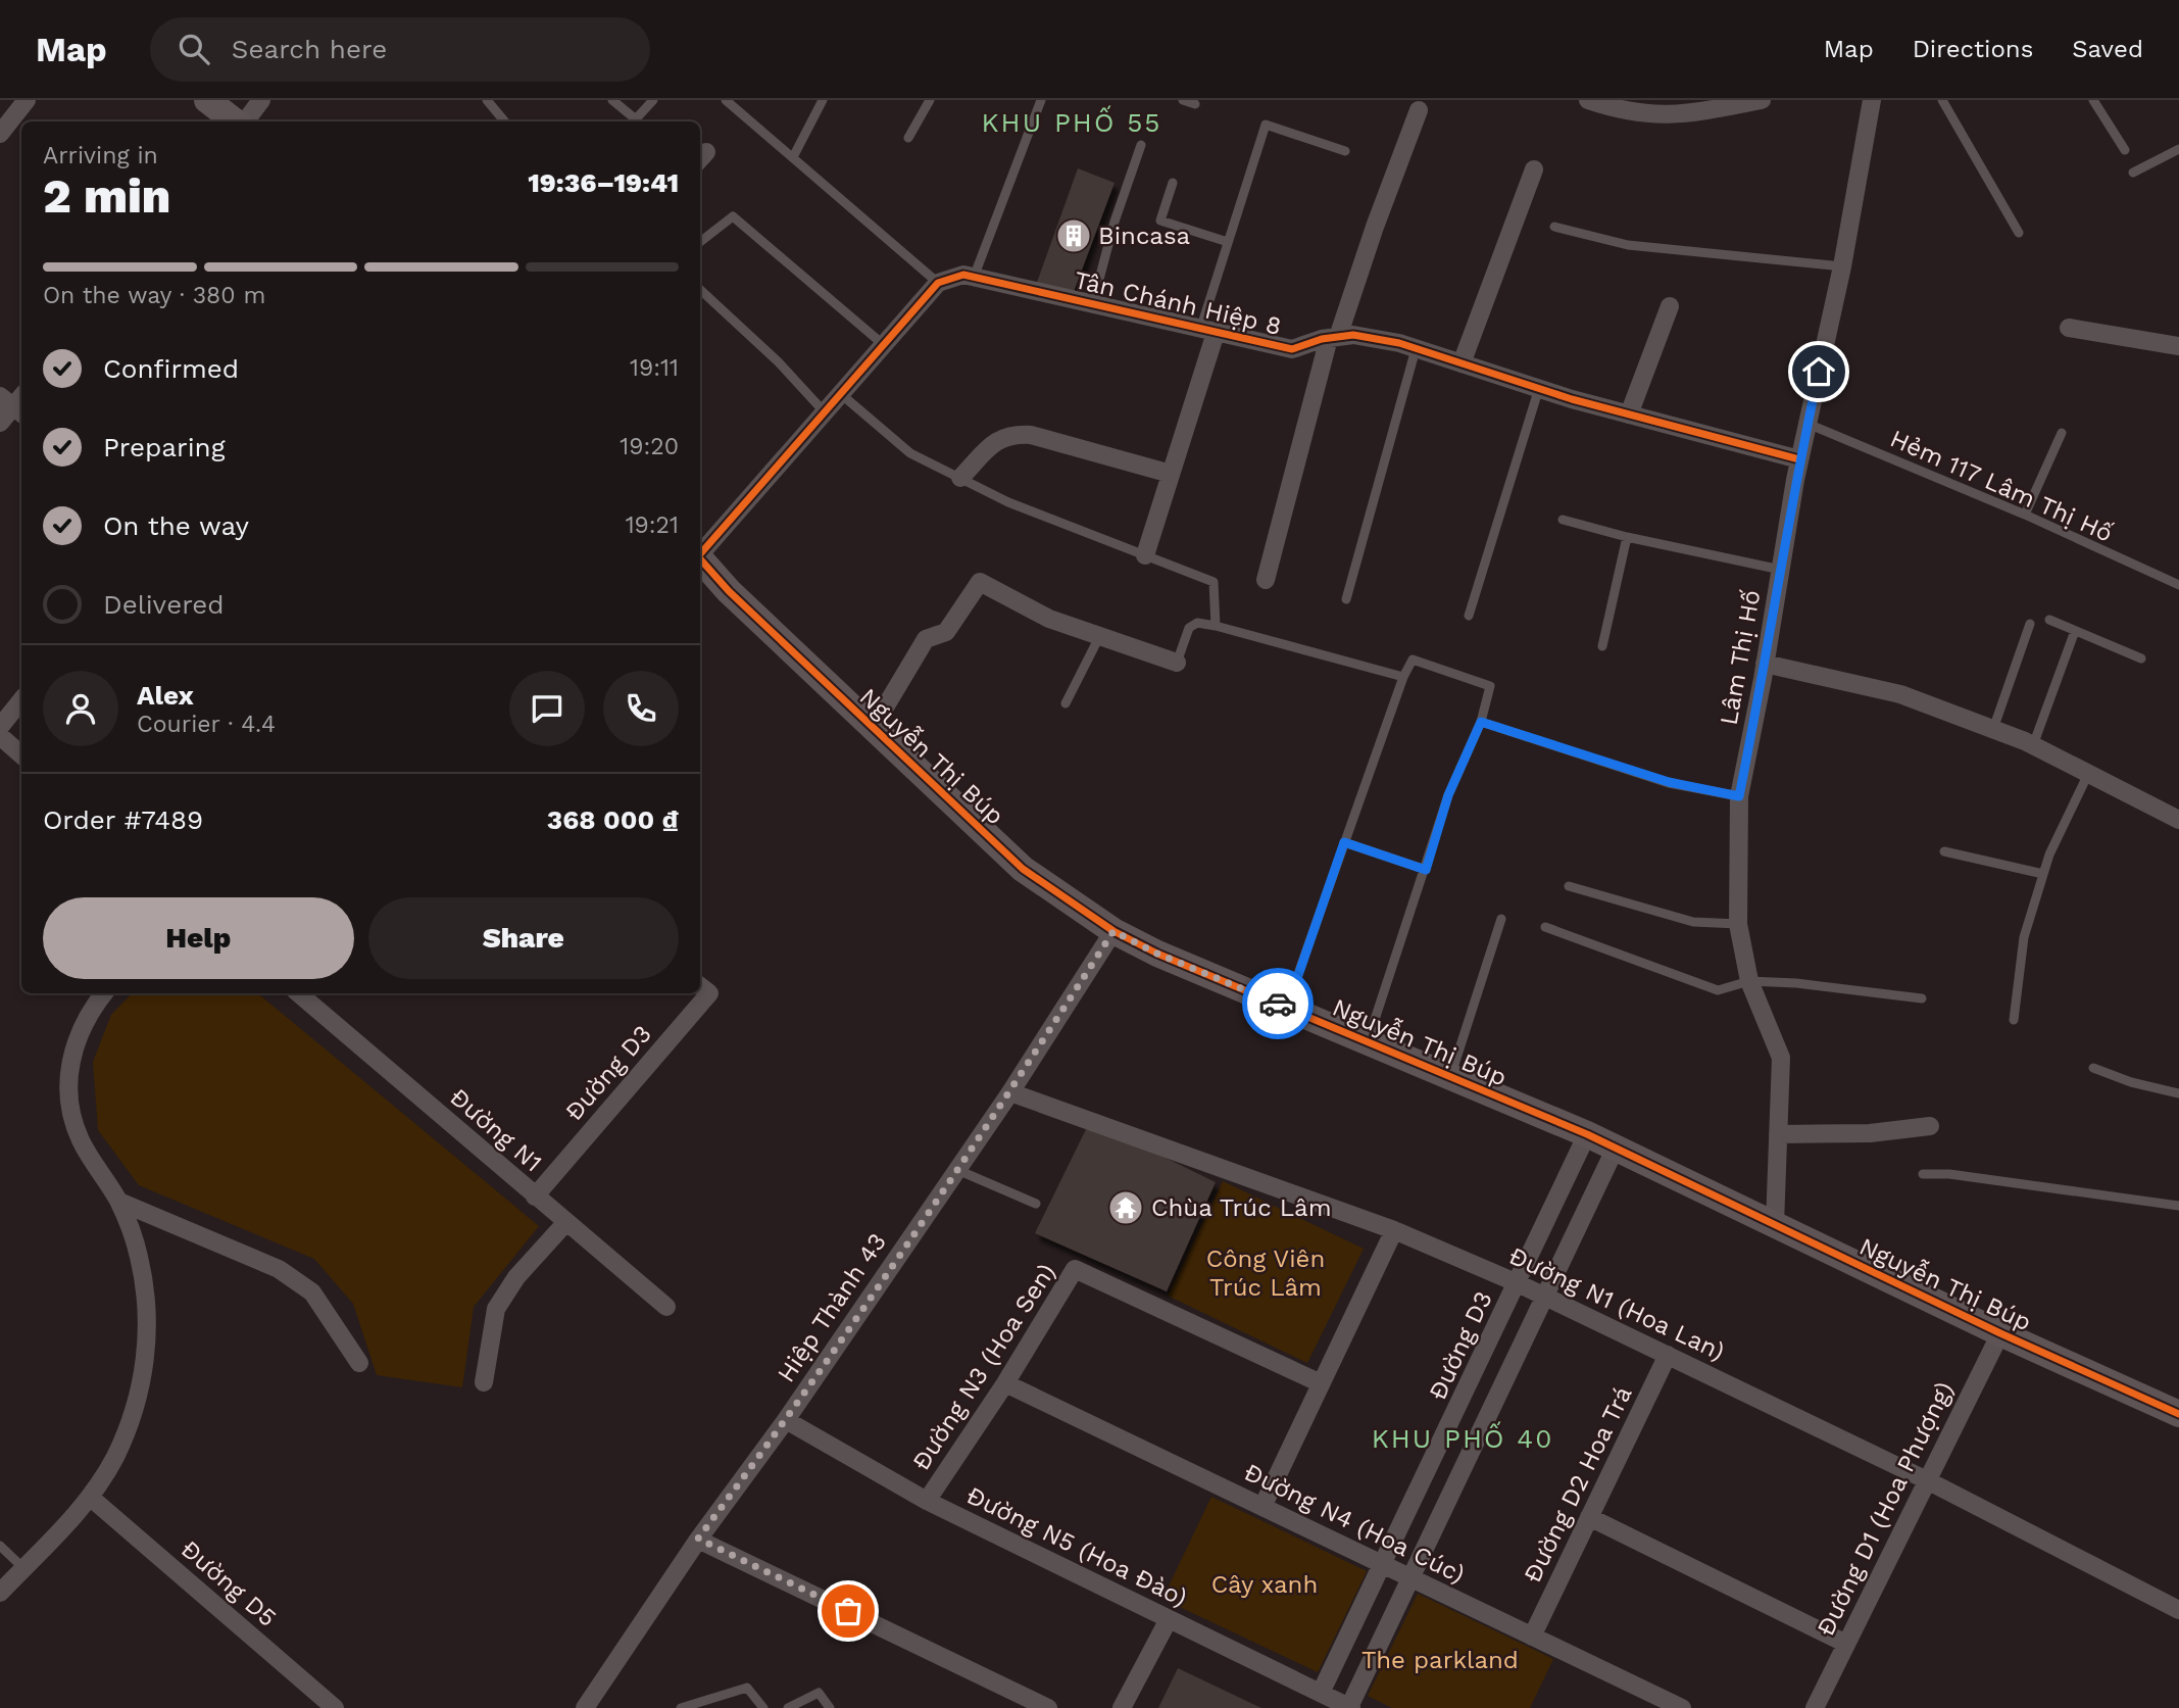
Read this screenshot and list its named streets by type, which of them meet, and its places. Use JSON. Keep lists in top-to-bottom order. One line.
{"streets":{"street":["Tân Chánh Hiệp 8","Lâm Thị Hố","Nguyễn Thị Búp","Đường D3","Đường N1","Đường N1 (Hoa Lan)","Hiệp Thành 43","Đường N3 (Hoa Sen)","Đường D2 Hoa Trá","Đường D1 (Hoa Phượng)","Đường N4 (Hoa Cúc)","Đường N5 (Hoa Đào)","Đường D5"],"lane":["Hẻm 117 Lâm Thị Hố"]},"crossings":[["Tân Chánh Hiệp 8","Lâm Thị Hố"],["Hẻm 117 Lâm Thị Hố","Lâm Thị Hố"],["Lâm Thị Hố","Nguyễn Thị Búp"],["Nguyễn Thị Búp","Đường D3"],["Nguyễn Thị Búp","Hiệp Thành 43"],["Nguyễn Thị Búp","Đường D1 (Hoa Phượng)"],["Đường D3","Đường N1"],["Đường D3","Đường N1 (Hoa Lan)"],["Đường D3","Đường N4 (Hoa Cúc)"],["Đường D3","Đường N5 (Hoa Đào)"],["Đường N1 (Hoa Lan)","Hiệp Thành 43"],["Đường N1 (Hoa Lan)","Đường D2 Hoa Trá"],["Đường N1 (Hoa Lan)","Đường D1 (Hoa Phượng)"],["Hiệp Thành 43","Đường N5 (Hoa Đào)"],["Đường N3 (Hoa Sen)","Đường N4 (Hoa Cúc)"],["Đường N3 (Hoa Sen)","Đường N5 (Hoa Đào)"],["Đường D2 Hoa Trá","Đường N4 (Hoa Cúc)"]],"districts":["KHU PHỐ 55","KHU PHỐ 40"],"parks":["Công Viên Trúc Lâm","Cây xanh","The parkland"],"places":{"building":["Bincasa"],"temple":["Chùa Trúc Lâm"]},"page":{"header":"Map","search":"Search here","nav":["Map","Directions","Saved"],"heading":["2 min","Arriving in","19:36–19:41"],"panel":["Alex","Courier · 4.4","Order #7489","368 000 ₫"],"bar":"On the way · 380 m","list":[["Confirmed","19:11"],["Preparing","19:20"],["On the way","19:21"],"Delivered"],"buttons":["Help","Share"]}}
